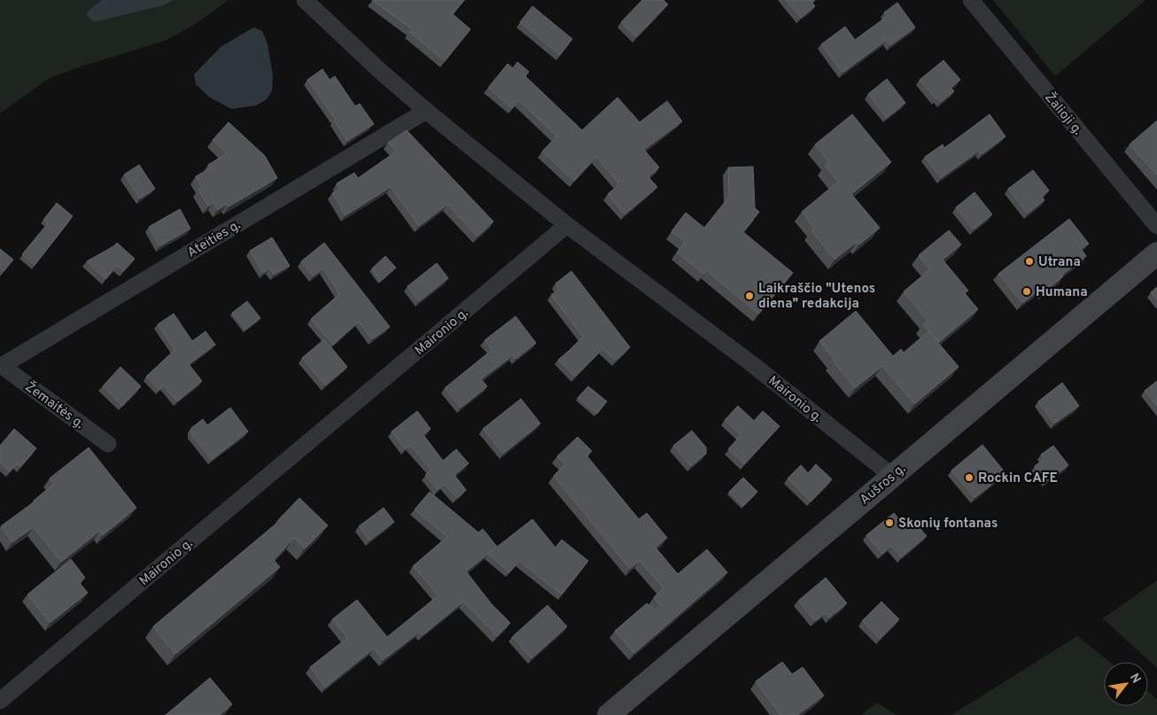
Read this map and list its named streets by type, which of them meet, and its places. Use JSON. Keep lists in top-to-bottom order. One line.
{"streets":{"street":["Žalioji g.","Ateities g.","Maironio g.","Žemaitės g.","Aušros g."]},"crossings":[["Ateities g.","Žemaitės g."],["Maironio g.","Aušros g."]],"places":["Utrana","Humana","Laikraščio \"Utenos diena\" redakcija","Rockin CAFE","Skonių fontanas"],"north":"top right"}
